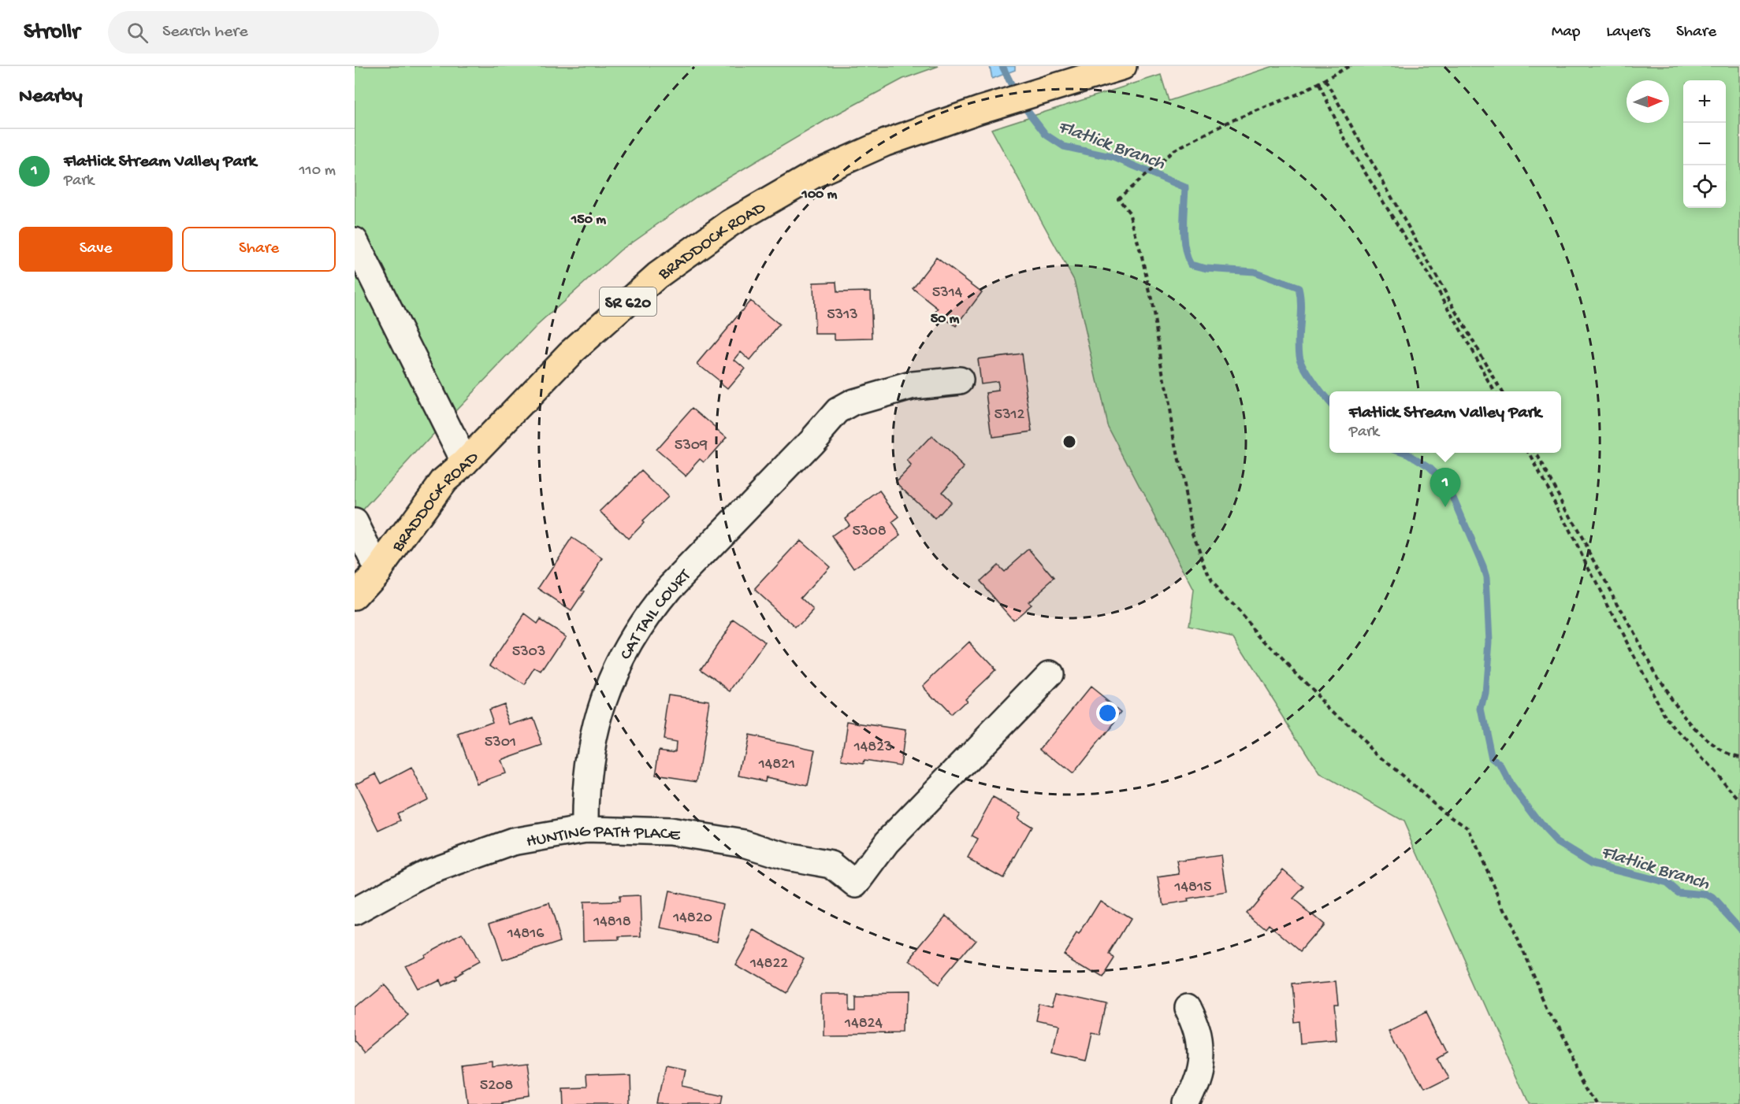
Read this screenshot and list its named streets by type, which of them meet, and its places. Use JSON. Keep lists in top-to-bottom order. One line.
{"streets":{"main road":["BRADDOCK ROAD","SR 620"],"street":["CAT TAIL COURT","HUNTING PATH PLACE"]},"crossings":[["CAT TAIL COURT","HUNTING PATH PLACE"]],"water":["Flatlick Branch"],"house_numbers":["5314","5313","5312","5309","5308","5303","5301","14823","14821","14815","14820","14818","14816","14822","14824","5208"],"north":"right","page":{"header":"Strollr","search":"Search here","nav":["Map","Layers","Share"],"heading":"Nearby","map_buttons":["+","−"],"list":[{"mark":"1","name":"Flatlick Stream Valley Park","note":"Park","value":"110 m"}],"buttons":["Save","Share"],"popup":["Flatlick Stream Valley Park","Park"],"pins":"1"},"rings":["100 m","150 m","50 m"]}
